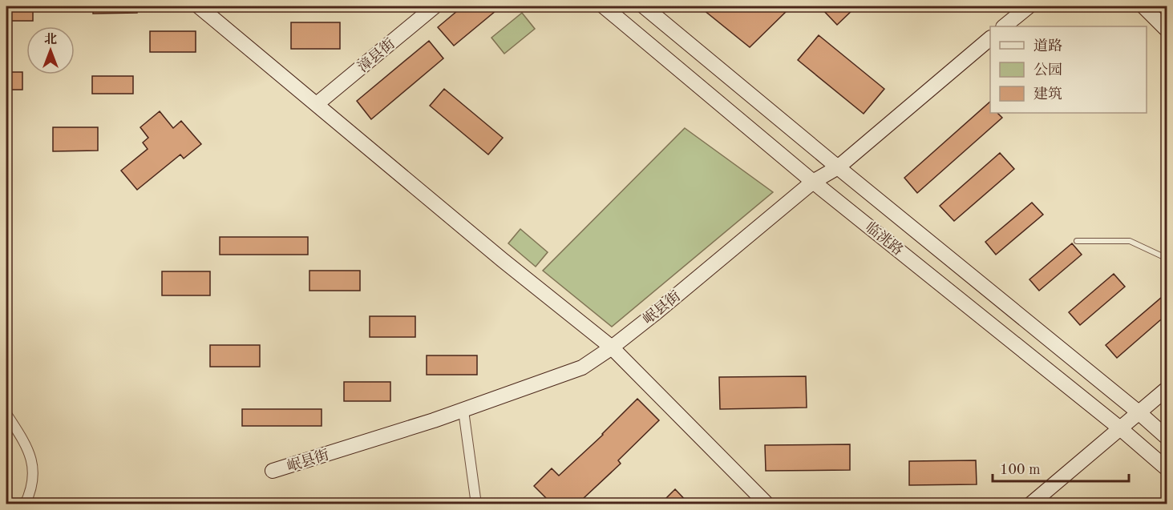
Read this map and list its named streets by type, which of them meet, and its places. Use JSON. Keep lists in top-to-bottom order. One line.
{"streets":{"street":["漳县街","临洮路","岷县街"]},"crossings":[["临洮路","岷县街"]],"legend":["道路","公园","建筑"],"scale_bar":"100 m","north":"top"}
